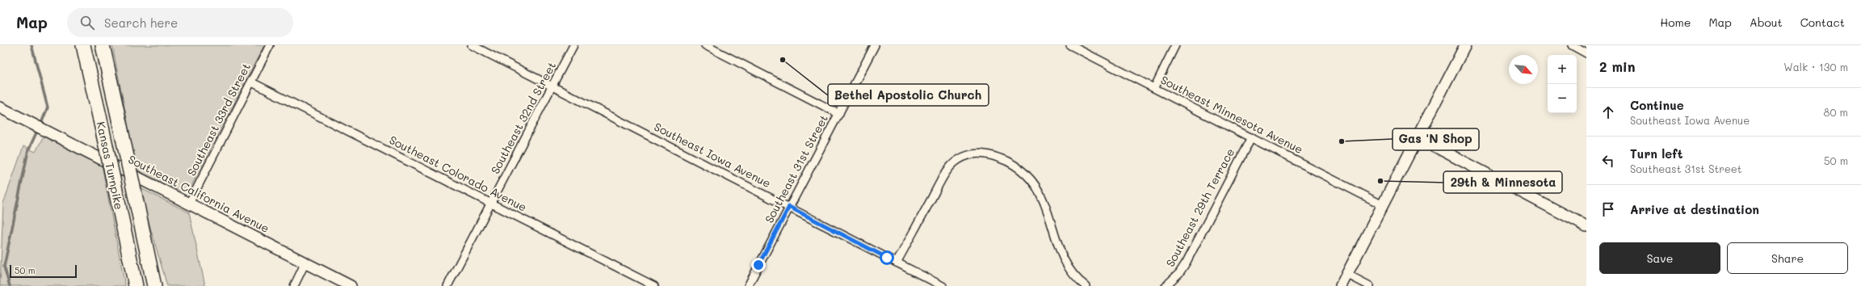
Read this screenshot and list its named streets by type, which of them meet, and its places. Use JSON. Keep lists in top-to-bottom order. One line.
{"streets":{"highway":["Kansas Turnpike"],"main road":["Southeast California Avenue"],"street":["Southeast Minnesota Avenue","Southeast 32nd Street","Southeast 33rd Street","Southeast Iowa Avenue","Southeast 31st Street","Southeast Colorado Avenue","Southeast 29th Terrace"]},"crossings":[["Southeast Minnesota Avenue","Southeast 29th Terrace"],["Southeast 32nd Street","Southeast Iowa Avenue"],["Southeast 32nd Street","Southeast Colorado Avenue"],["Southeast 33rd Street","Southeast Colorado Avenue"],["Southeast 33rd Street","Southeast California Avenue"],["Southeast Iowa Avenue","Southeast 31st Street"]],"places":["Bethel Apostolic Church","Gas 'N Shop","29th & Minnesota"],"scale_bar":"50 m","north":"bottom right","page":{"header":"Map","search":"Search here","nav":["Home","Map","About","Contact"],"heading":["2 min","Walk · 130 m"],"map_buttons":["+","−"],"list":[["Continue","Southeast Iowa Avenue","80 m"],["Turn left","Southeast 31st Street","50 m"],"Arrive at destination"],"buttons":["Save","Share"],"scale":"50 m"}}
